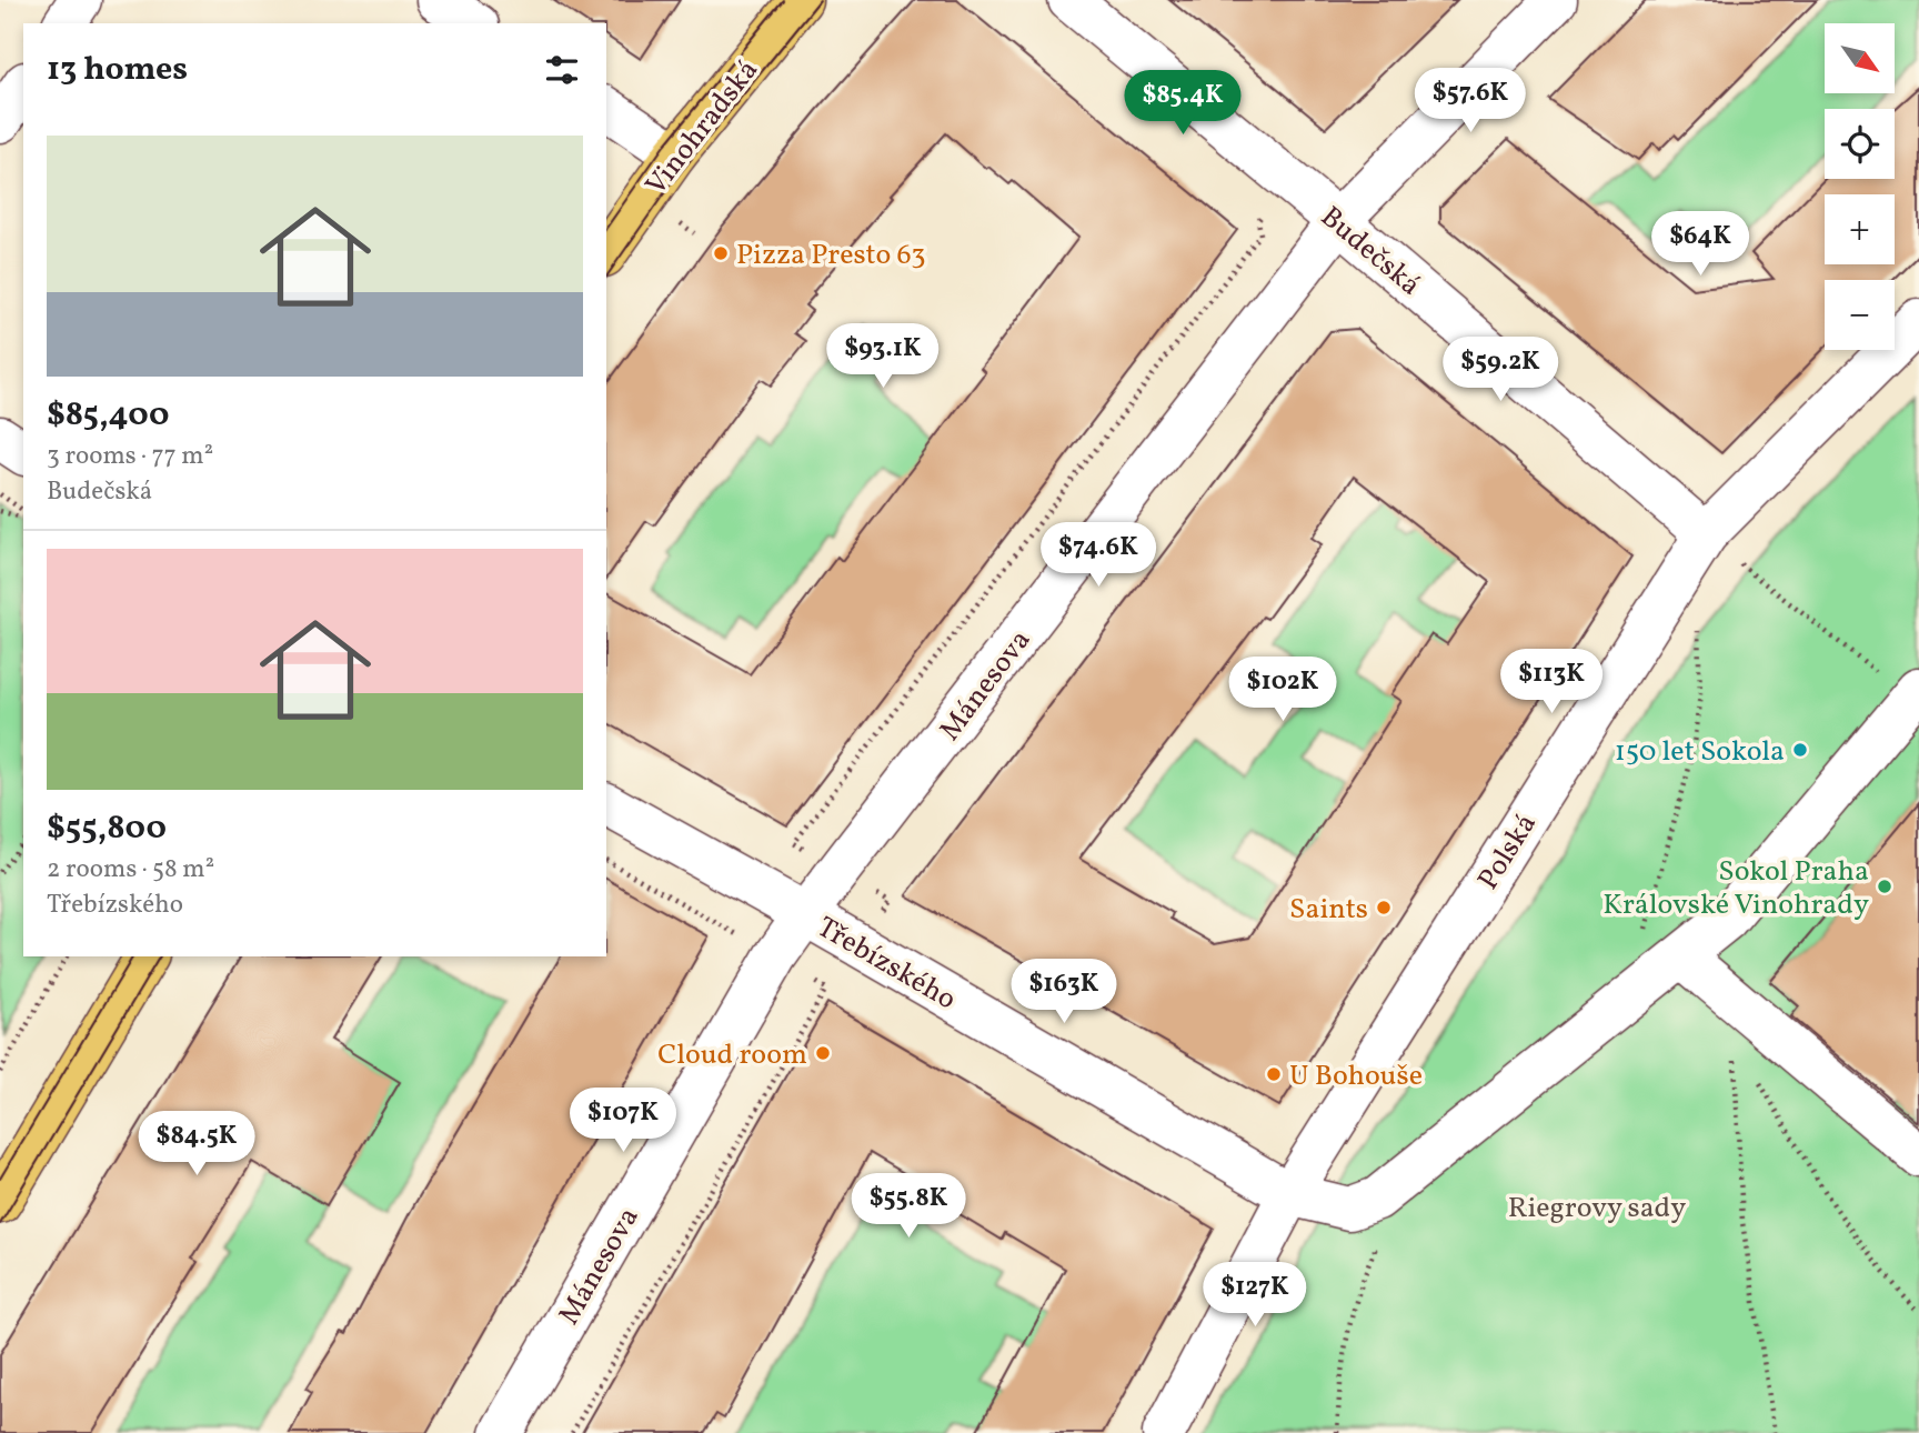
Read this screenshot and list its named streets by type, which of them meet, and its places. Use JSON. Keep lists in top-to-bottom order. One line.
{"streets":{"main road":["Vinohradská"],"street":["Budečská","Mánesova","Polská","Třebízského"]},"crossings":[["Budečská","Mánesova"],["Budečská","Polská"],["Mánesova","Třebízského"],["Polská","Třebízského"]],"parks":["Riegrovy sady"],"places":["Pizza Presto 63","150 let Sokola","Sokol Praha Královské Vinohrady","Saints","Cloud room","U Bohouše"],"north":"bottom right","page":{"map_buttons":["+","−"],"heading":"13 homes","price":["$57.6K","$85.4K","$64K","$93.1K","$59.2K","$74.6K","$113K","$102K","$163K","$107K","$84.5K","$55.8K","$127K"],"list":[{"name":"$85,400","note":"3 rooms · 77 m² · Budečská"},{"name":"$55,800","note":"2 rooms · 58 m² · Třebízského"}]}}
